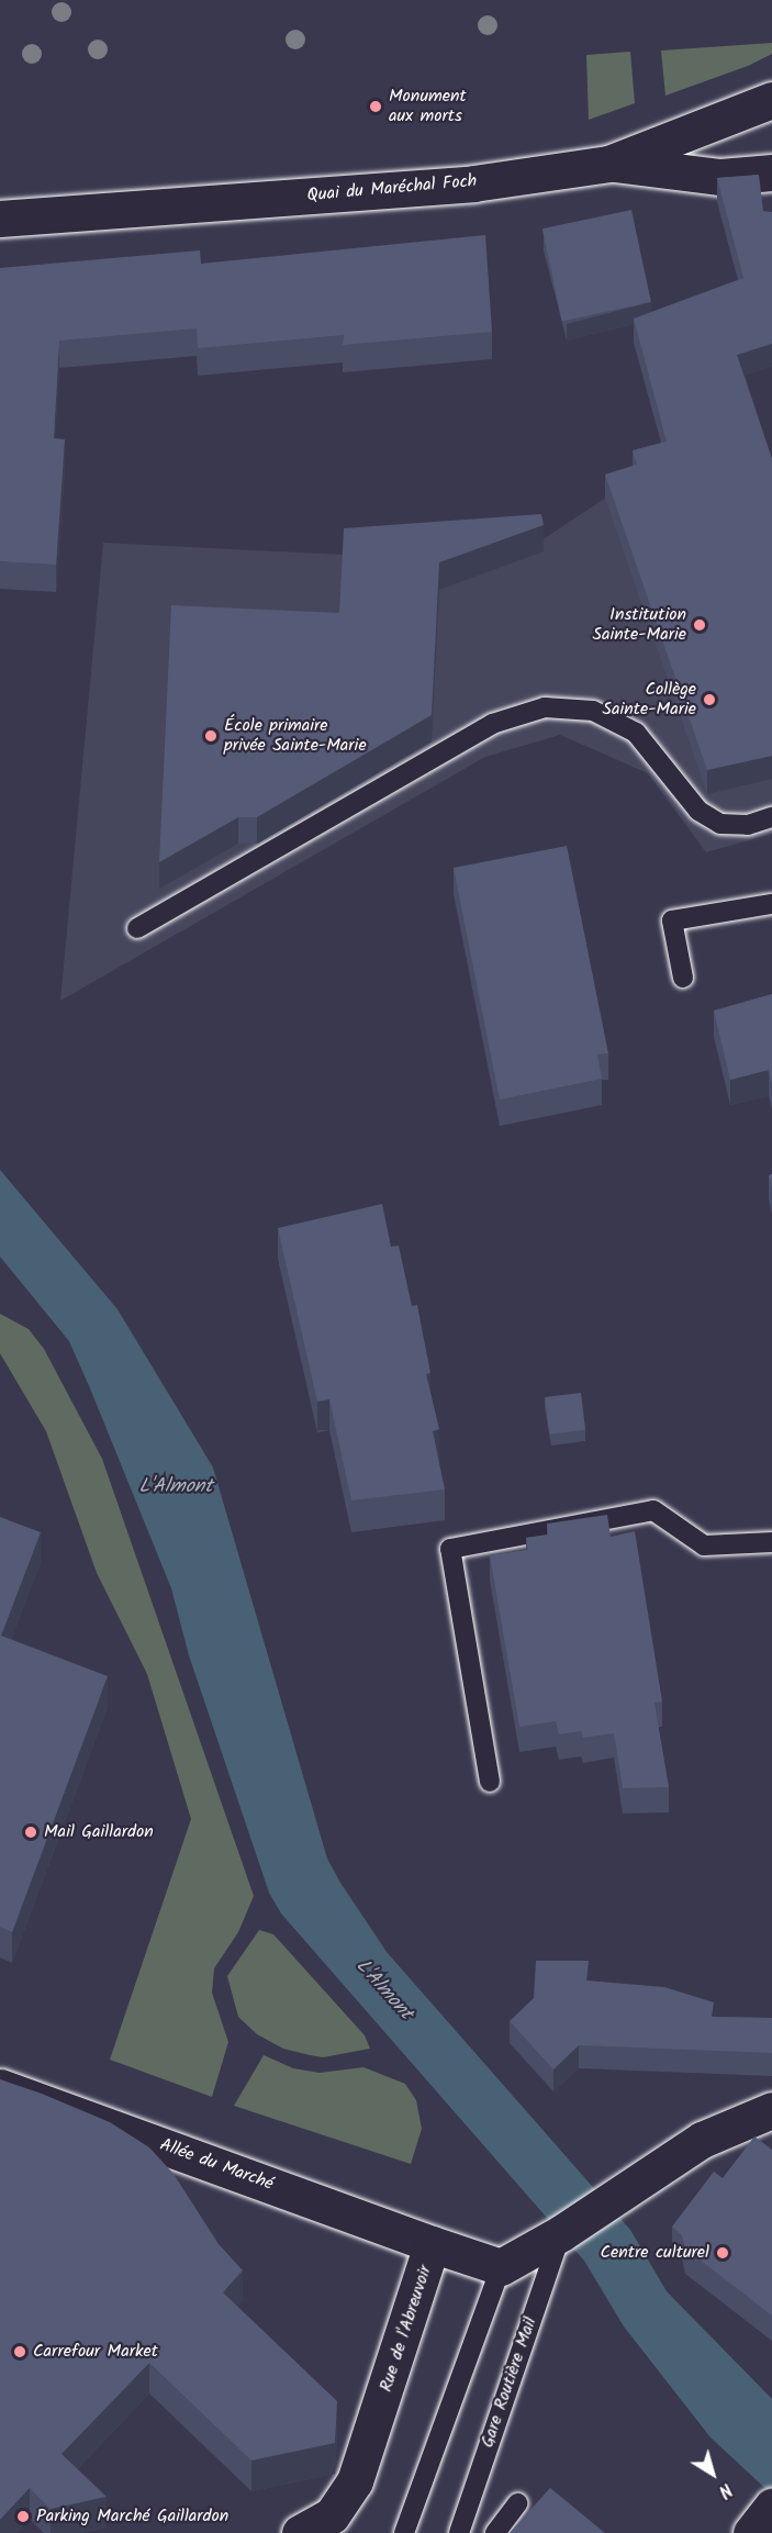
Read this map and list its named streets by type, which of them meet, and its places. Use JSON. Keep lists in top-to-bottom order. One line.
{"streets":{"street":["Quai du Maréchal Foch","Allée du Marché","Rue de l'Abreuvoir"],"lane":["Gare Routière Mail"]},"crossings":[["Allée du Marché","Rue de l'Abreuvoir"]],"water":["L'Almont"],"places":["Monument aux morts","Institution Sainte-Marie","Collège Sainte-Marie","École primaire privée Sainte-Marie","Mail Gaillardon","Centre culturel","Carrefour Market","Parking Marché Gaillardon"],"north":"bottom right"}
